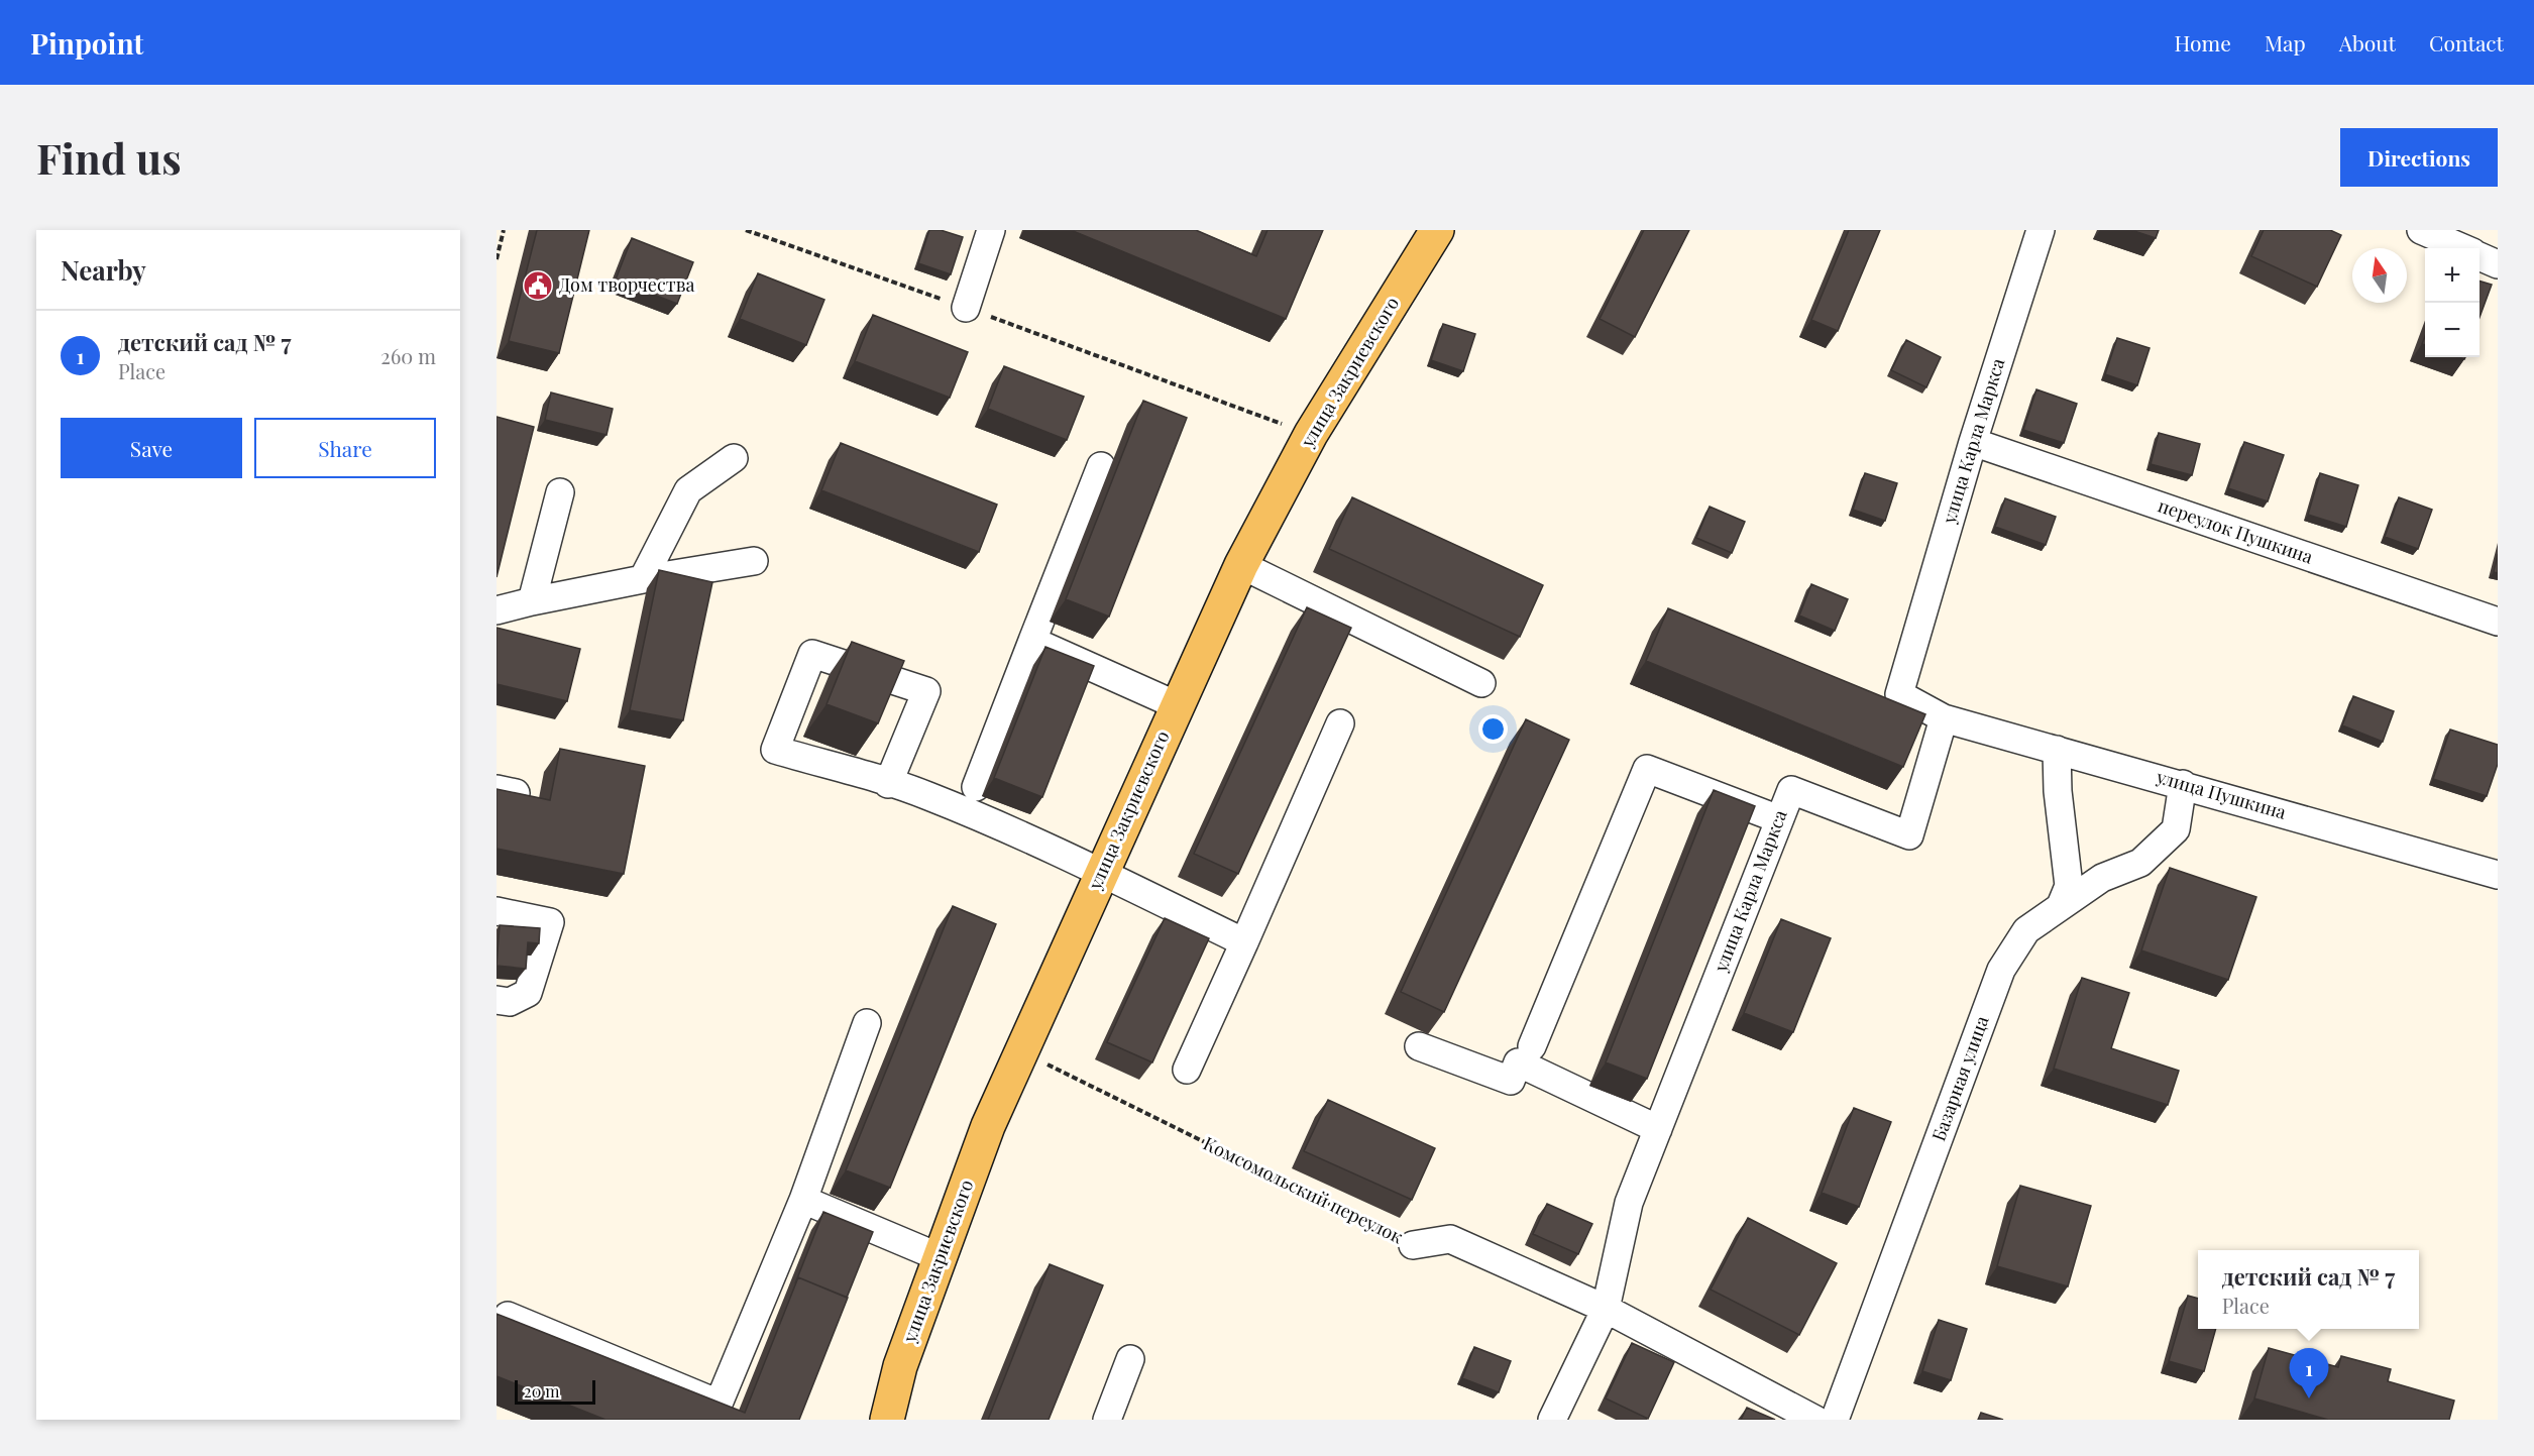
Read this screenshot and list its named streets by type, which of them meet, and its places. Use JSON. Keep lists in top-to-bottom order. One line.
{"streets":{"main road":["улица Закриевского"],"street":["улица Карла Маркса","переулок Пушкина","улица Пушкина","Базарная улица","Комсомольский переулок"]},"crossings":[["улица Закриевского","Комсомольский переулок"],["улица Карла Маркса","переулок Пушкина"],["улица Карла Маркса","улица Пушкина"],["улица Карла Маркса","Комсомольский переулок"],["улица Пушкина","Базарная улица"]],"places":{"public building":["Дом творчества"]},"scale_bar":"20 m","north":"top","page":{"header":"Pinpoint","nav":["Home","Map","About","Contact"],"buttons":["Directions",["Save","Share"]],"title":"Find us","heading":"Nearby","map_buttons":["+","−"],"list":[{"mark":"1","name":"детский сад № 7","note":"Place","value":"260 m"}],"popup":["детский сад № 7","Place"],"pins":"1","scale":"20 m"}}
